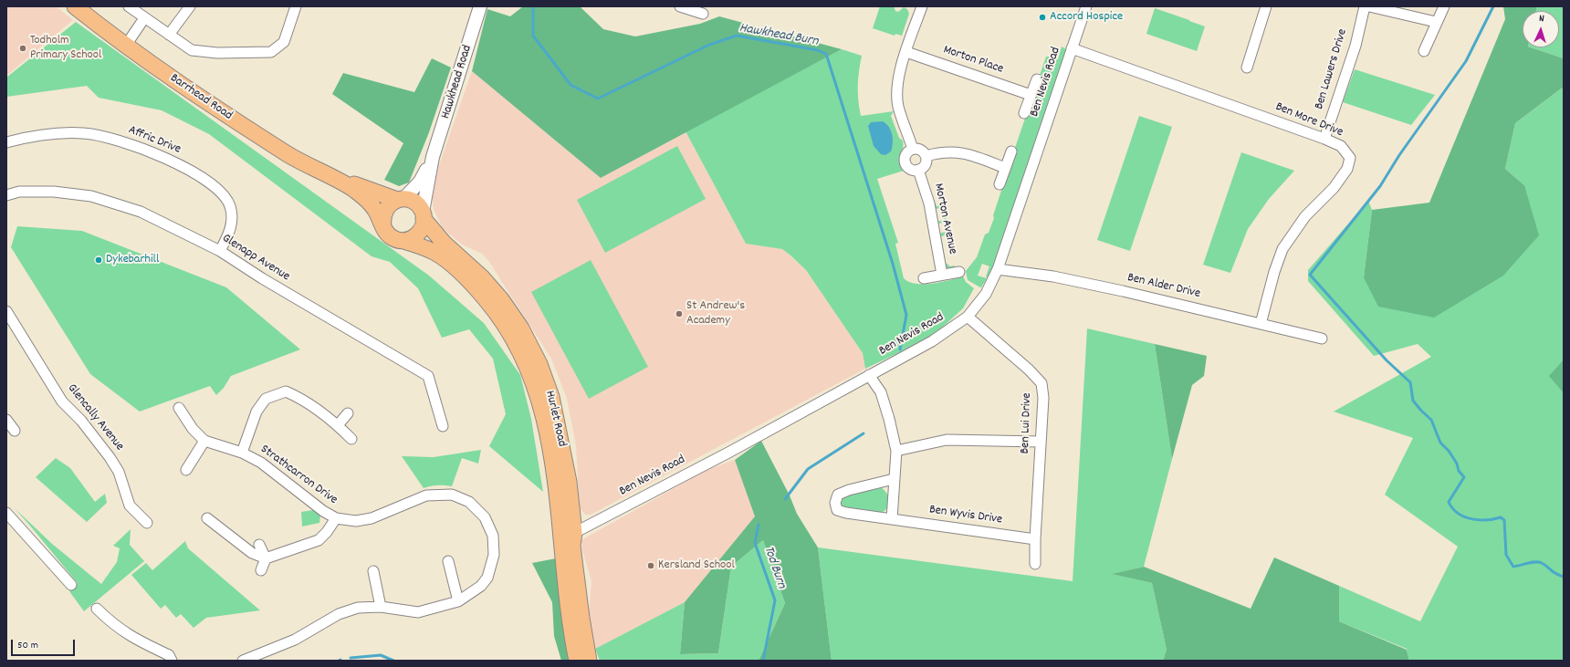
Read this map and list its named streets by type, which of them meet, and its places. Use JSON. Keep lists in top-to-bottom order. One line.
{"streets":{"main road":["Barrhead Road","Hurlet Road"],"street":["Morton Place","Ben Lawers Drive","Hawkhead Road","Ben Nevis Road","Ben More Drive","Affric Drive","Morton Avenue","Glenapp Avenue","Ben Alder Drive","Glencally Avenue","Ben Lui Drive","Strathcarron Drive","Ben Wyvis Drive"]},"crossings":[["Ben Lawers Drive","Ben More Drive"],["Hawkhead Road","Barrhead Road"],["Hawkhead Road","Hurlet Road"],["Ben Nevis Road","Ben More Drive"],["Ben Nevis Road","Ben Alder Drive"],["Ben Nevis Road","Hurlet Road"],["Ben Nevis Road","Ben Lui Drive"],["Barrhead Road","Hurlet Road"],["Ben More Drive","Ben Alder Drive"],["Affric Drive","Glenapp Avenue"],["Ben Lui Drive","Ben Wyvis Drive"]],"water":["Hawkhead Burn","Tod Burn"],"places":["Accord Hospice","Todholm Primary School","Dykebarhill","St Andrew's Academy","Kersland School"],"scale_bar":"50 m","north":"top"}
